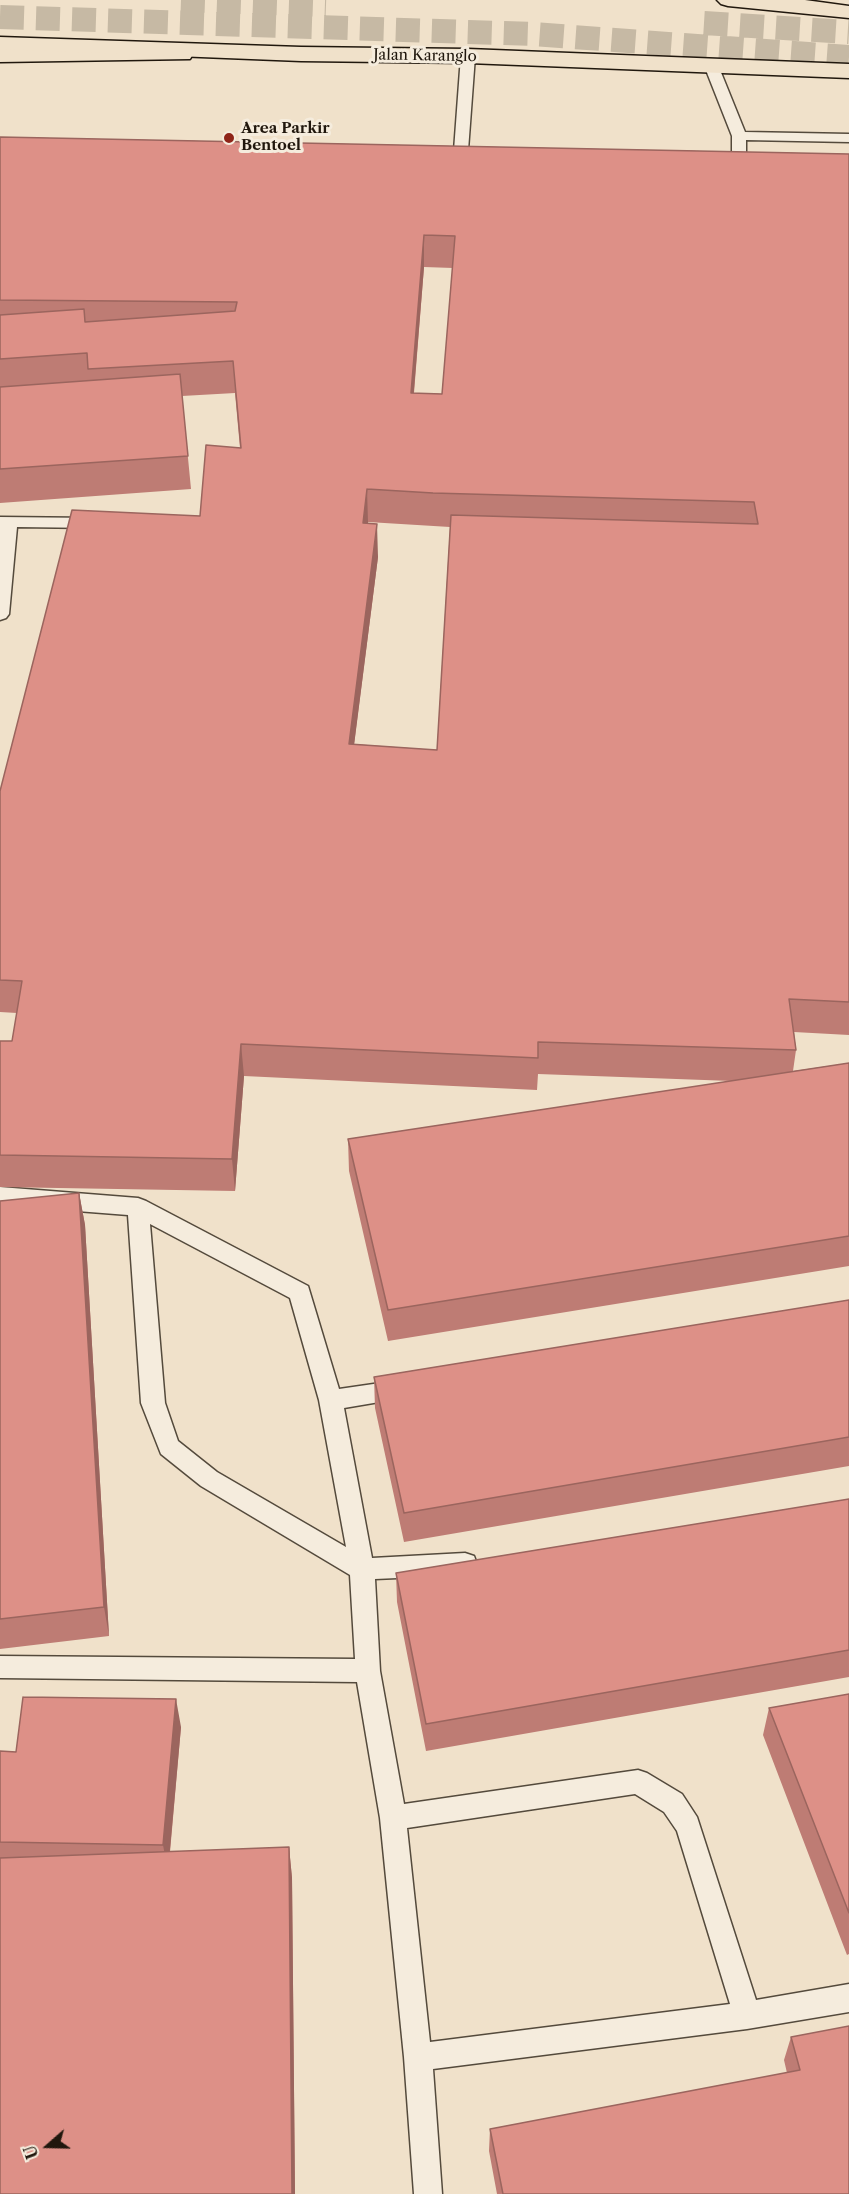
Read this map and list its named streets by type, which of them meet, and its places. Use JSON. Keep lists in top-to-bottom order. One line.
{"streets":{"main road":["Jalan Karanglo"]},"places":["Area Parkir Bentoel"],"north":"left"}
